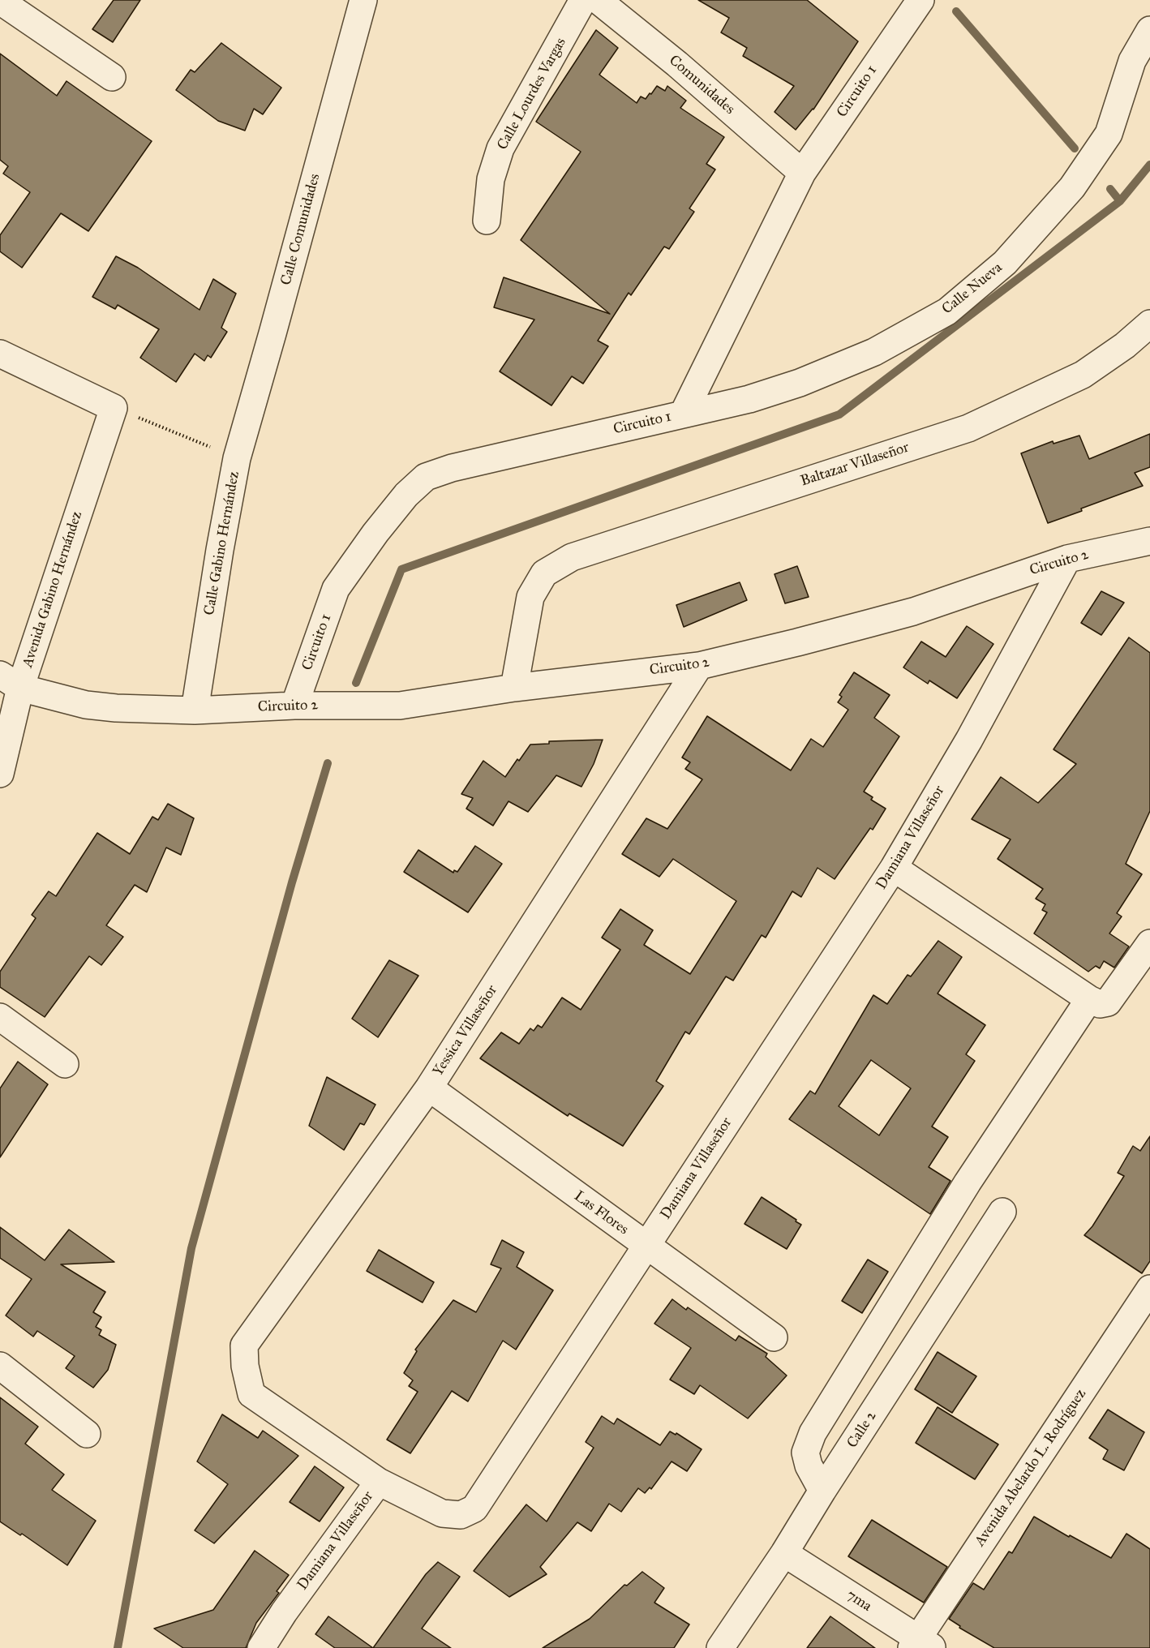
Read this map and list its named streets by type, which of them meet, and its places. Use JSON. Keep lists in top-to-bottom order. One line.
{"streets":{"street":["Comunidades","Circuito 1","Calle Lourdes Vargas","Calle Comunidades","Calle Nueva","Baltazar Villaseñor","Calle Gabino Hernández","Circuito 2","Avenida Gabino Hernández","Damiana Villaseñor","Yessica Villaseñor","Las Flores","Calle 2","Avenida Abelardo L. Rodríguez","7ma"]},"crossings":[["Comunidades","Circuito 1"],["Circuito 1","Calle Nueva"],["Circuito 1","Circuito 2"],["Calle Comunidades","Calle Gabino Hernández"],["Baltazar Villaseñor","Circuito 2"],["Calle Gabino Hernández","Circuito 2"],["Calle Gabino Hernández","Avenida Gabino Hernández"],["Circuito 2","Avenida Gabino Hernández"],["Circuito 2","Damiana Villaseñor"],["Circuito 2","Yessica Villaseñor"],["Damiana Villaseñor","Yessica Villaseñor"],["Damiana Villaseñor","Las Flores"],["Yessica Villaseñor","Las Flores"],["Calle 2","7ma"],["Avenida Abelardo L. Rodríguez","7ma"]]}
